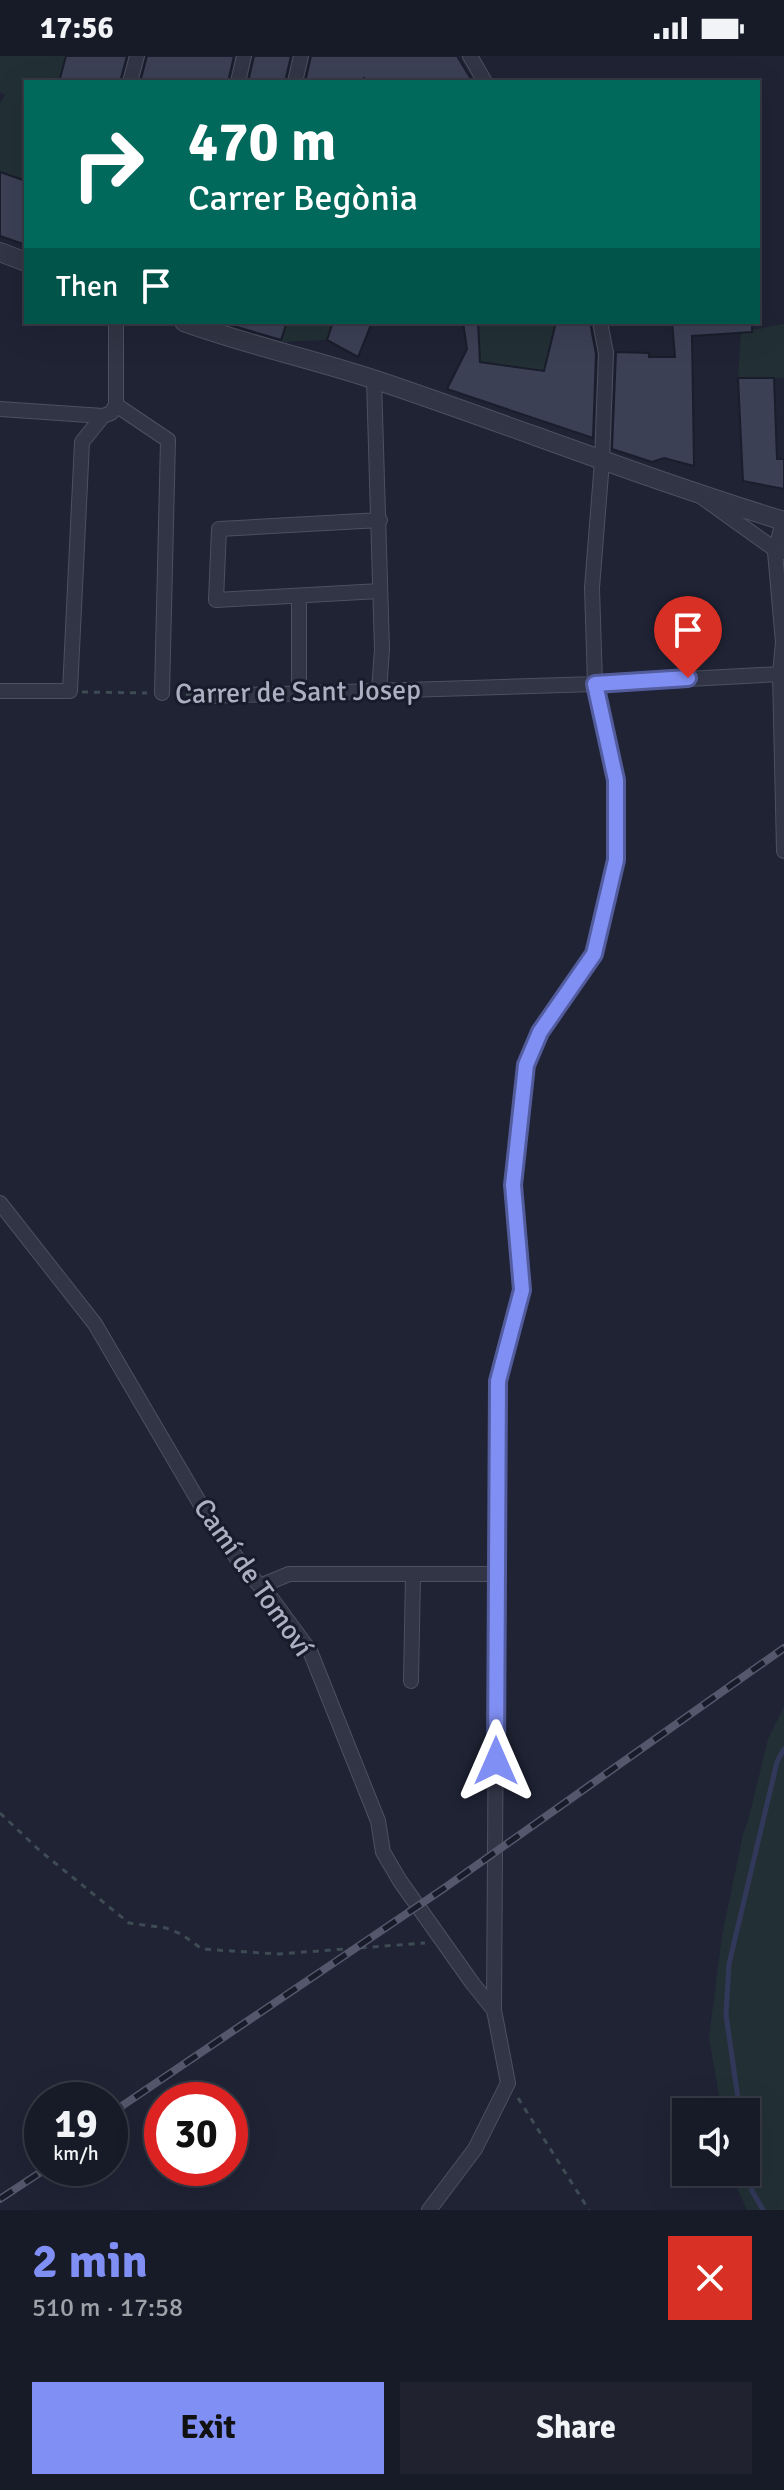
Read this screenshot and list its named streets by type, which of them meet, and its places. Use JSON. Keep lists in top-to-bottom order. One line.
{"streets":{"street":["Carrer de Sant Josep","Camí de Tomoví"]},"page":{"status":"17:56","turn":["470 m","Carrer Begònia"],"then":"Then","speed":"19 km/h","limit":"30","heading":["2 min","510 m · 17:58"],"buttons":["Exit","Share"]}}
